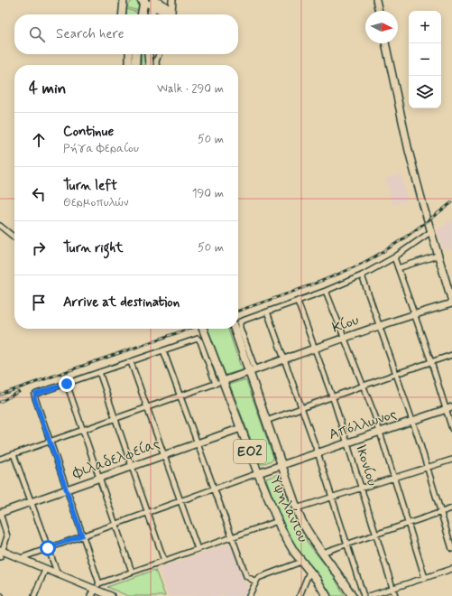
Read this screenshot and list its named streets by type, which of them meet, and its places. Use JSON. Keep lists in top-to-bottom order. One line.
{"streets":{"main road":["ΕΟ2","Υψηλάντου"],"street":["Κίου","Απόλλωνος","Φιλαδελφείας","Ικονίου"]},"crossings":[["Κίου","Ικονίου"],["Κίου","Υψηλάντου"],["Απόλλωνος","Ικονίου"],["Απόλλωνος","Υψηλάντου"],["Φιλαδελφείας","Υψηλάντου"]],"north":"right","page":{"map_buttons":["+","−"],"search":"Search here","heading":["4 min","Walk · 290 m"],"list":[["Continue","Ρήγα Φεραίου","50 m"],["Turn left","Θερμοπυλών","190 m"],["Turn right","50 m"],"Arrive at destination"]}}
